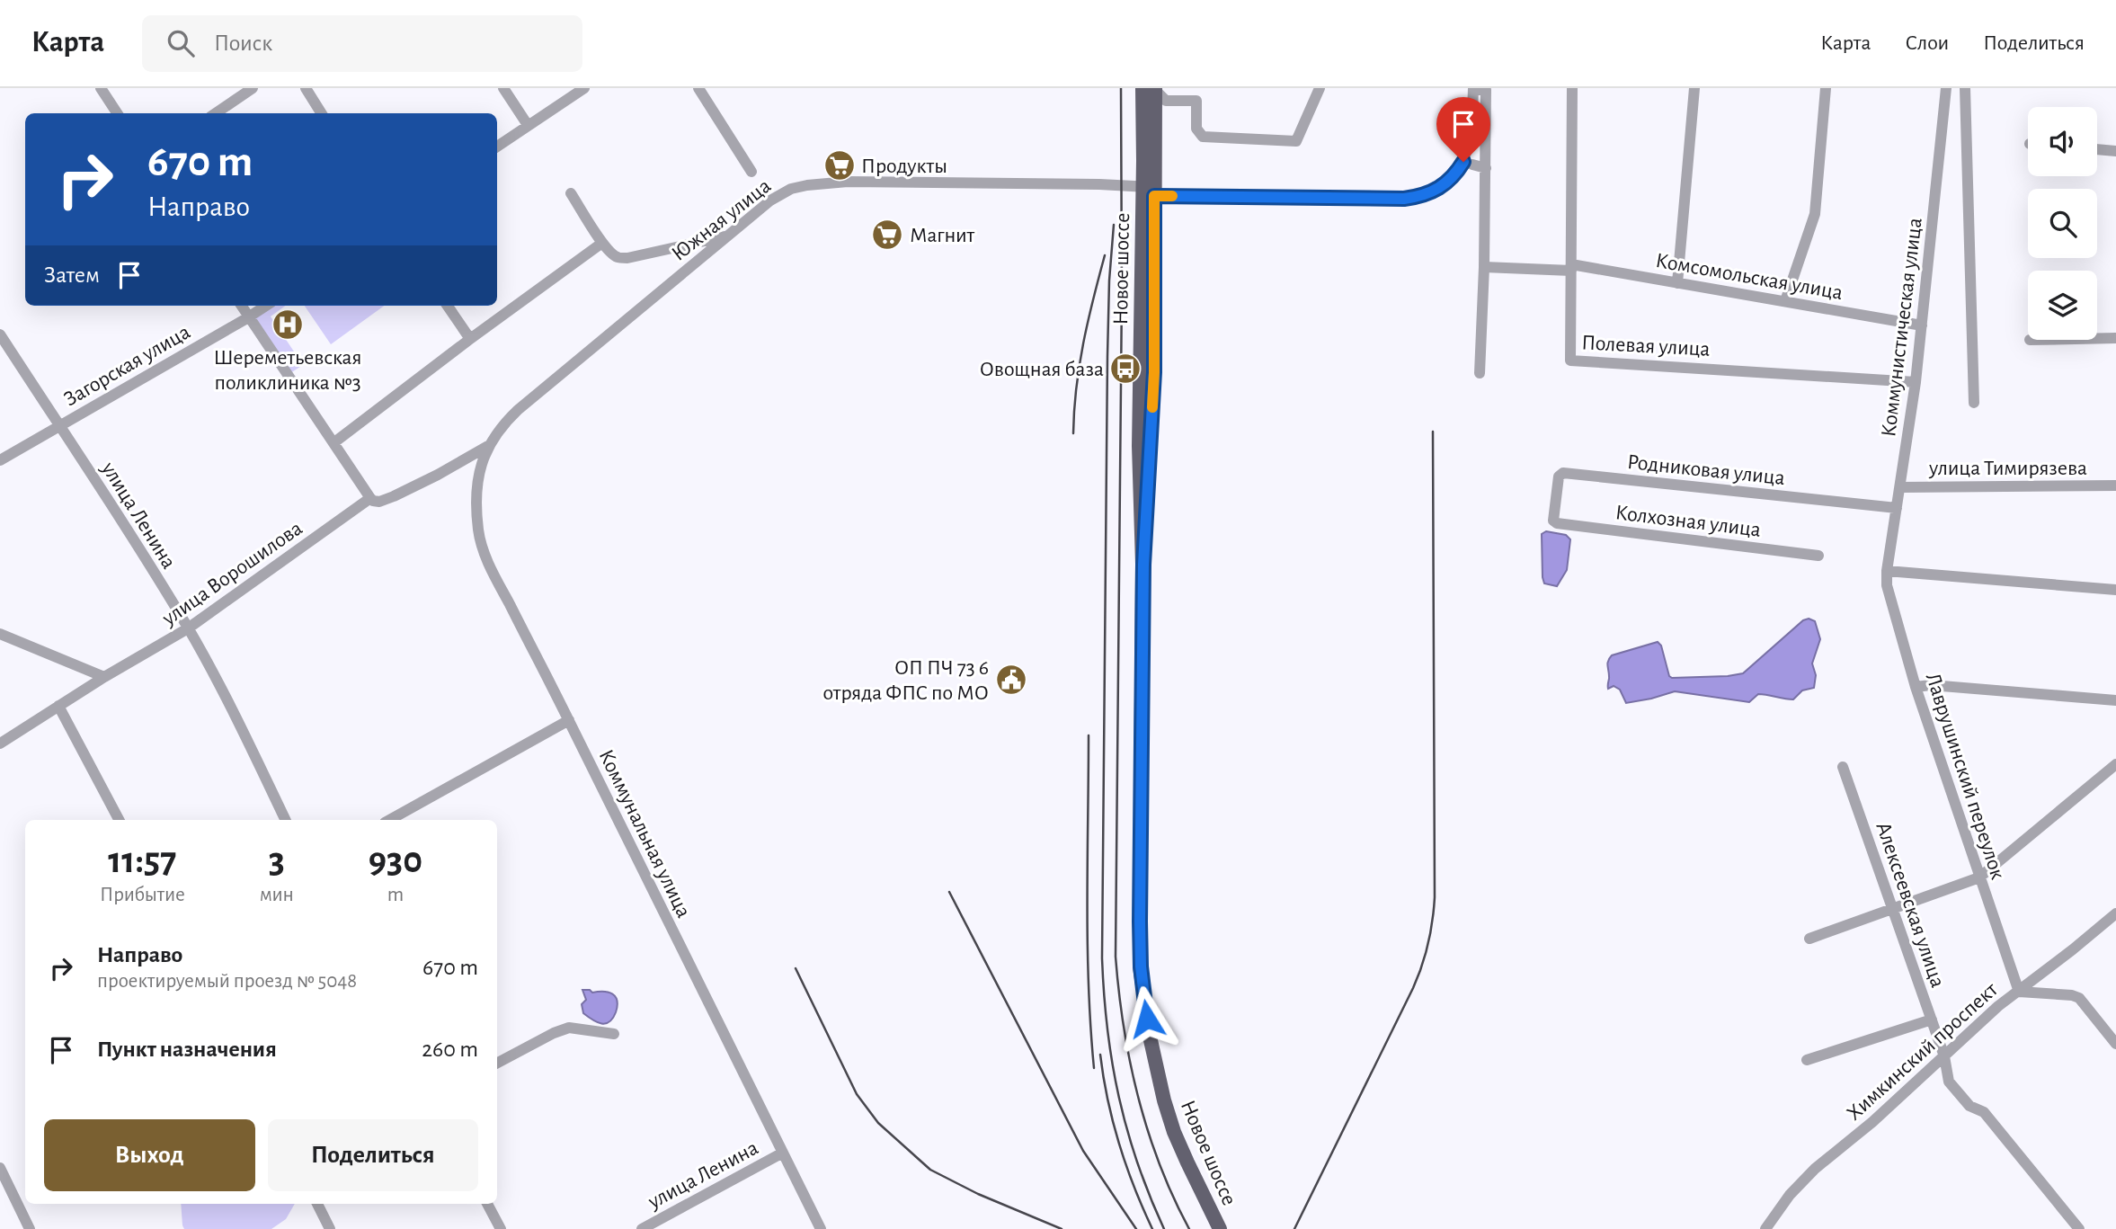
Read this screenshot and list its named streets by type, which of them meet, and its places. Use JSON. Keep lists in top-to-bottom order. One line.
{"streets":{"main road":["Новое шоссе"],"street":["Южная улица","Комсомольская улица","Коммунистическая улица","Полевая улица","Загорская улица","улица Тимирязева","Родниковая улица","улица Ленина","Колхозная улица","улица Ворошилова","Лаврушинский переулок","Коммунальная улица","Алексеевская улица","Химкинский проспект"]},"crossings":[["Южная улица","Новое шоссе"],["Южная улица","улица Ворошилова"],["Южная улица","Коммунальная улица"],["Комсомольская улица","Коммунистическая улица"],["Комсомольская улица","Полевая улица"],["Коммунистическая улица","Полевая улица"],["Коммунистическая улица","улица Тимирязева"],["Коммунистическая улица","Родниковая улица"],["Коммунистическая улица","Лаврушинский переулок"],["Загорская улица","улица Ленина"],["Родниковая улица","Колхозная улица"],["улица Ленина","улица Ворошилова"],["улица Ленина","Коммунальная улица"],["улица Ворошилова","Коммунальная улица"],["Лаврушинский переулок","Химкинский проспект"],["Алексеевская улица","Химкинский проспект"]],"places":{"supermarket":["Продукты","Магнит"],"hospital":["Шереметьевская поликлиника №3"],"bus stop":["Овощная база"],"public building":["ОП ПЧ 73 6 отряда ФПС по МО"]},"page":{"header":"Карта","search":"Поиск","nav":["Карта","Слои","Поделиться"],"turn":["670 m","Направо"],"then":"Затем","eta":["11:57","Прибытие","3","мин","930","m"],"list":[{"name":"Направо","note":"проектируемый проезд № 5048","value":"670 m"},{"name":"Пункт назначения","value":"260 m"}],"buttons":["Выход","Поделиться"]}}
